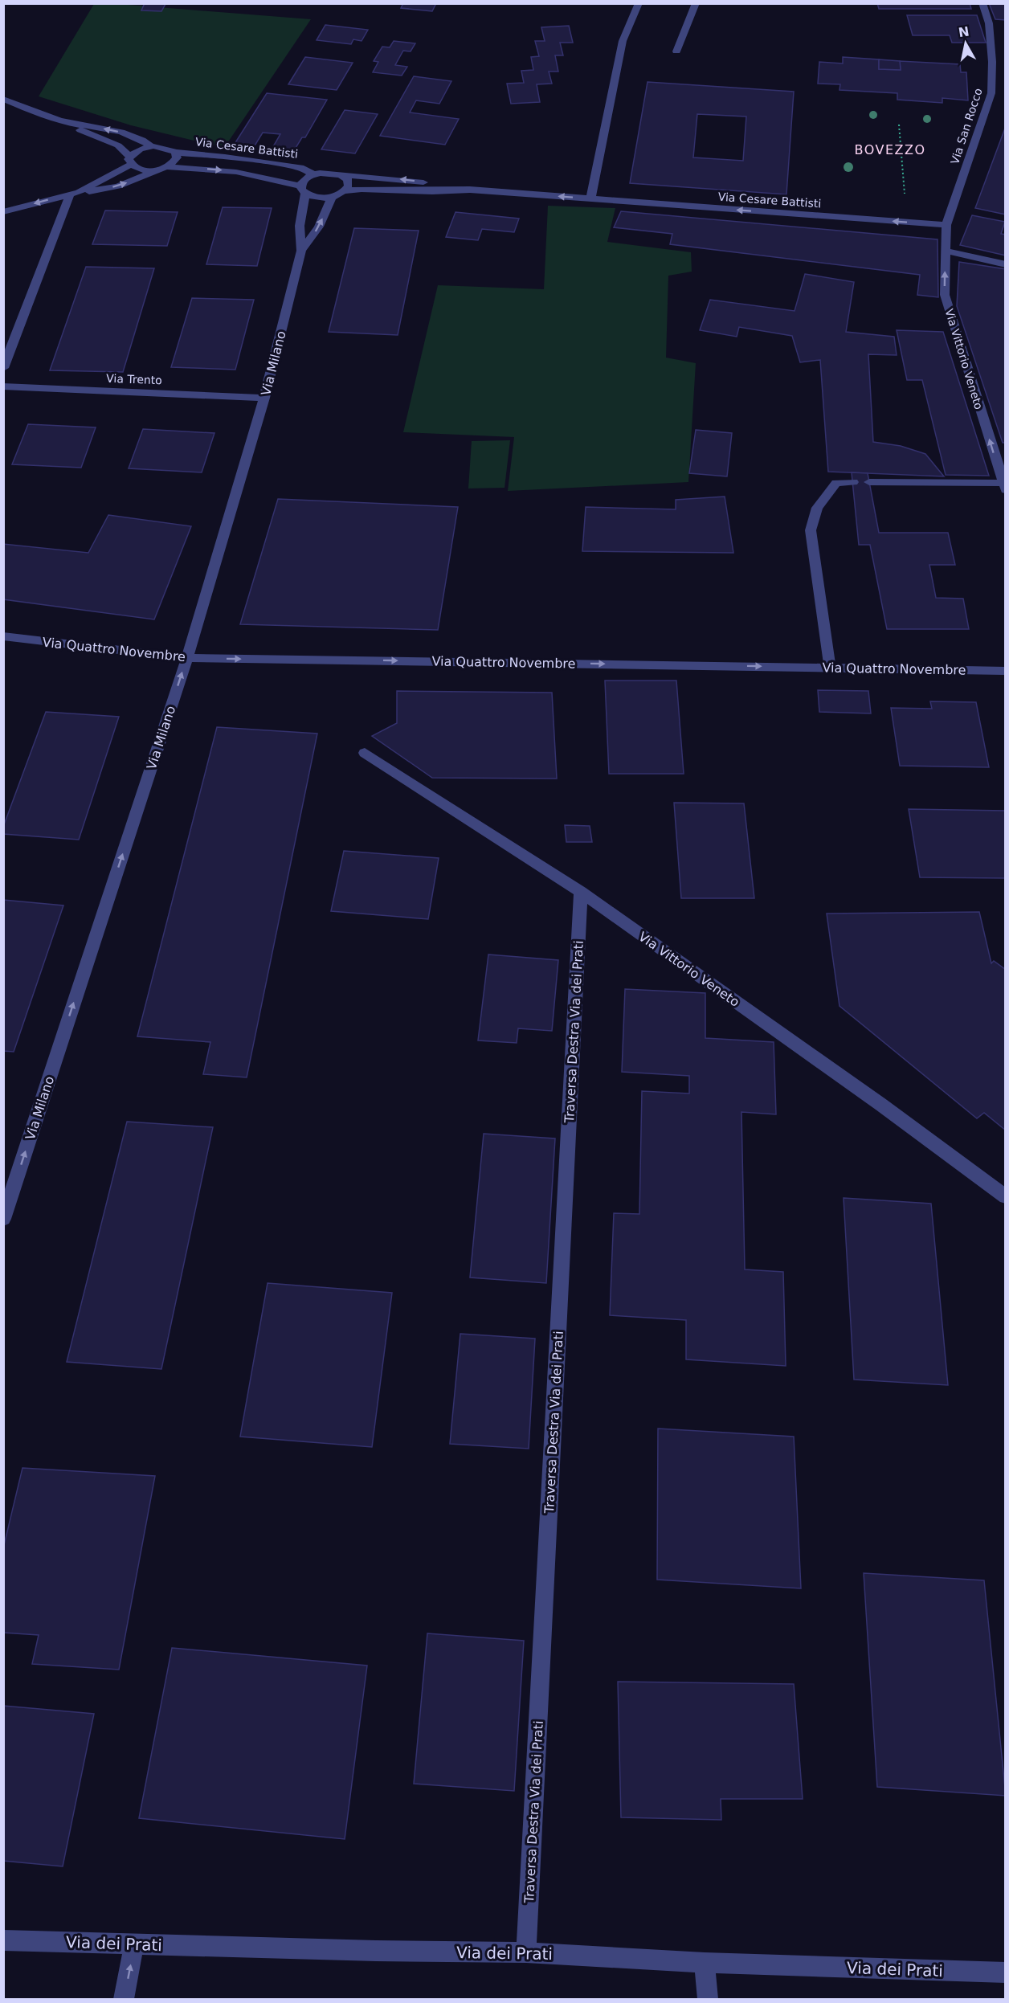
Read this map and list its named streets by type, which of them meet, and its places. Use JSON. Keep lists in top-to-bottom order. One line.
{"streets":{"street":["Via San Rocco","Via Cesare Battisti","Via Vittorio Veneto","Via Milano","Via Trento","Via Quattro Novembre","Traversa Destra Via dei Prati","Via dei Prati"]},"crossings":[["Via San Rocco","Via Cesare Battisti"],["Via San Rocco","Via Vittorio Veneto"],["Via Cesare Battisti","Via Vittorio Veneto"],["Via Cesare Battisti","Via Milano"],["Via Vittorio Veneto","Traversa Destra Via dei Prati"],["Via Milano","Via Trento"],["Via Milano","Via Quattro Novembre"],["Traversa Destra Via dei Prati","Via dei Prati"]],"one_way":["Via Milano","Via Quattro Novembre"],"districts":["BOVEZZO"],"north":"top"}
